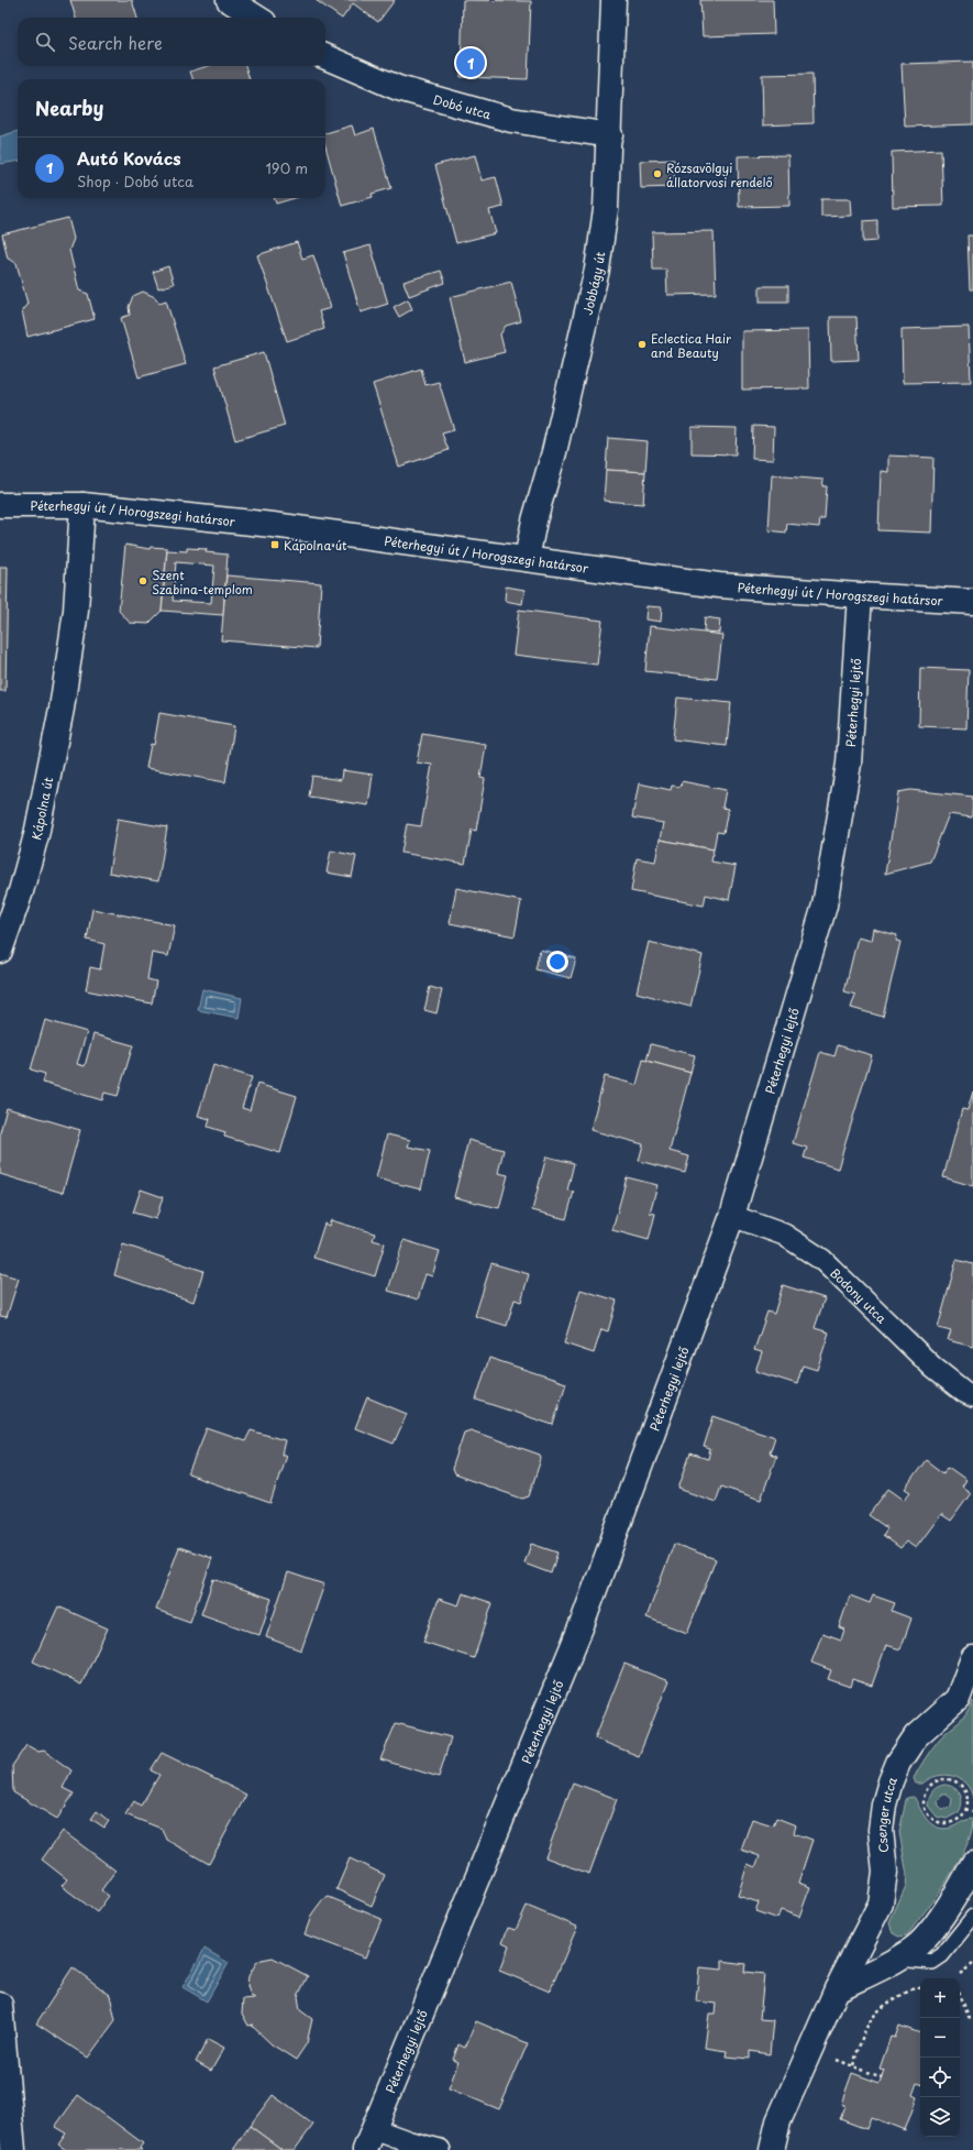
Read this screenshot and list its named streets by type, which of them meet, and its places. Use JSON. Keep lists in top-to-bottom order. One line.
{"streets":{"street":["Dobó utca","Jobbágy út","Péterhegyi út / Horogszegi határsor","Péterhegyi lejtő","Kápolna út","Bodony utca","Csenger utca"]},"crossings":[["Dobó utca","Jobbágy út"],["Jobbágy út","Péterhegyi út / Horogszegi határsor"],["Péterhegyi út / Horogszegi határsor","Péterhegyi lejtő"],["Péterhegyi út / Horogszegi határsor","Kápolna út"],["Péterhegyi lejtő","Bodony utca"]],"places":{"other":["Rózsavölgyi állatorvosi rendelő","Eclectica Hair and Beauty","Szent Szabina-templom"],"transit":["Kápolna út"]},"page":{"search":"Search here","pins":"1","heading":"Nearby","list":[{"mark":"1","name":"Autó Kovács","note":"Shop · Dobó utca","value":"190 m"}],"map_buttons":["+","−"]}}
